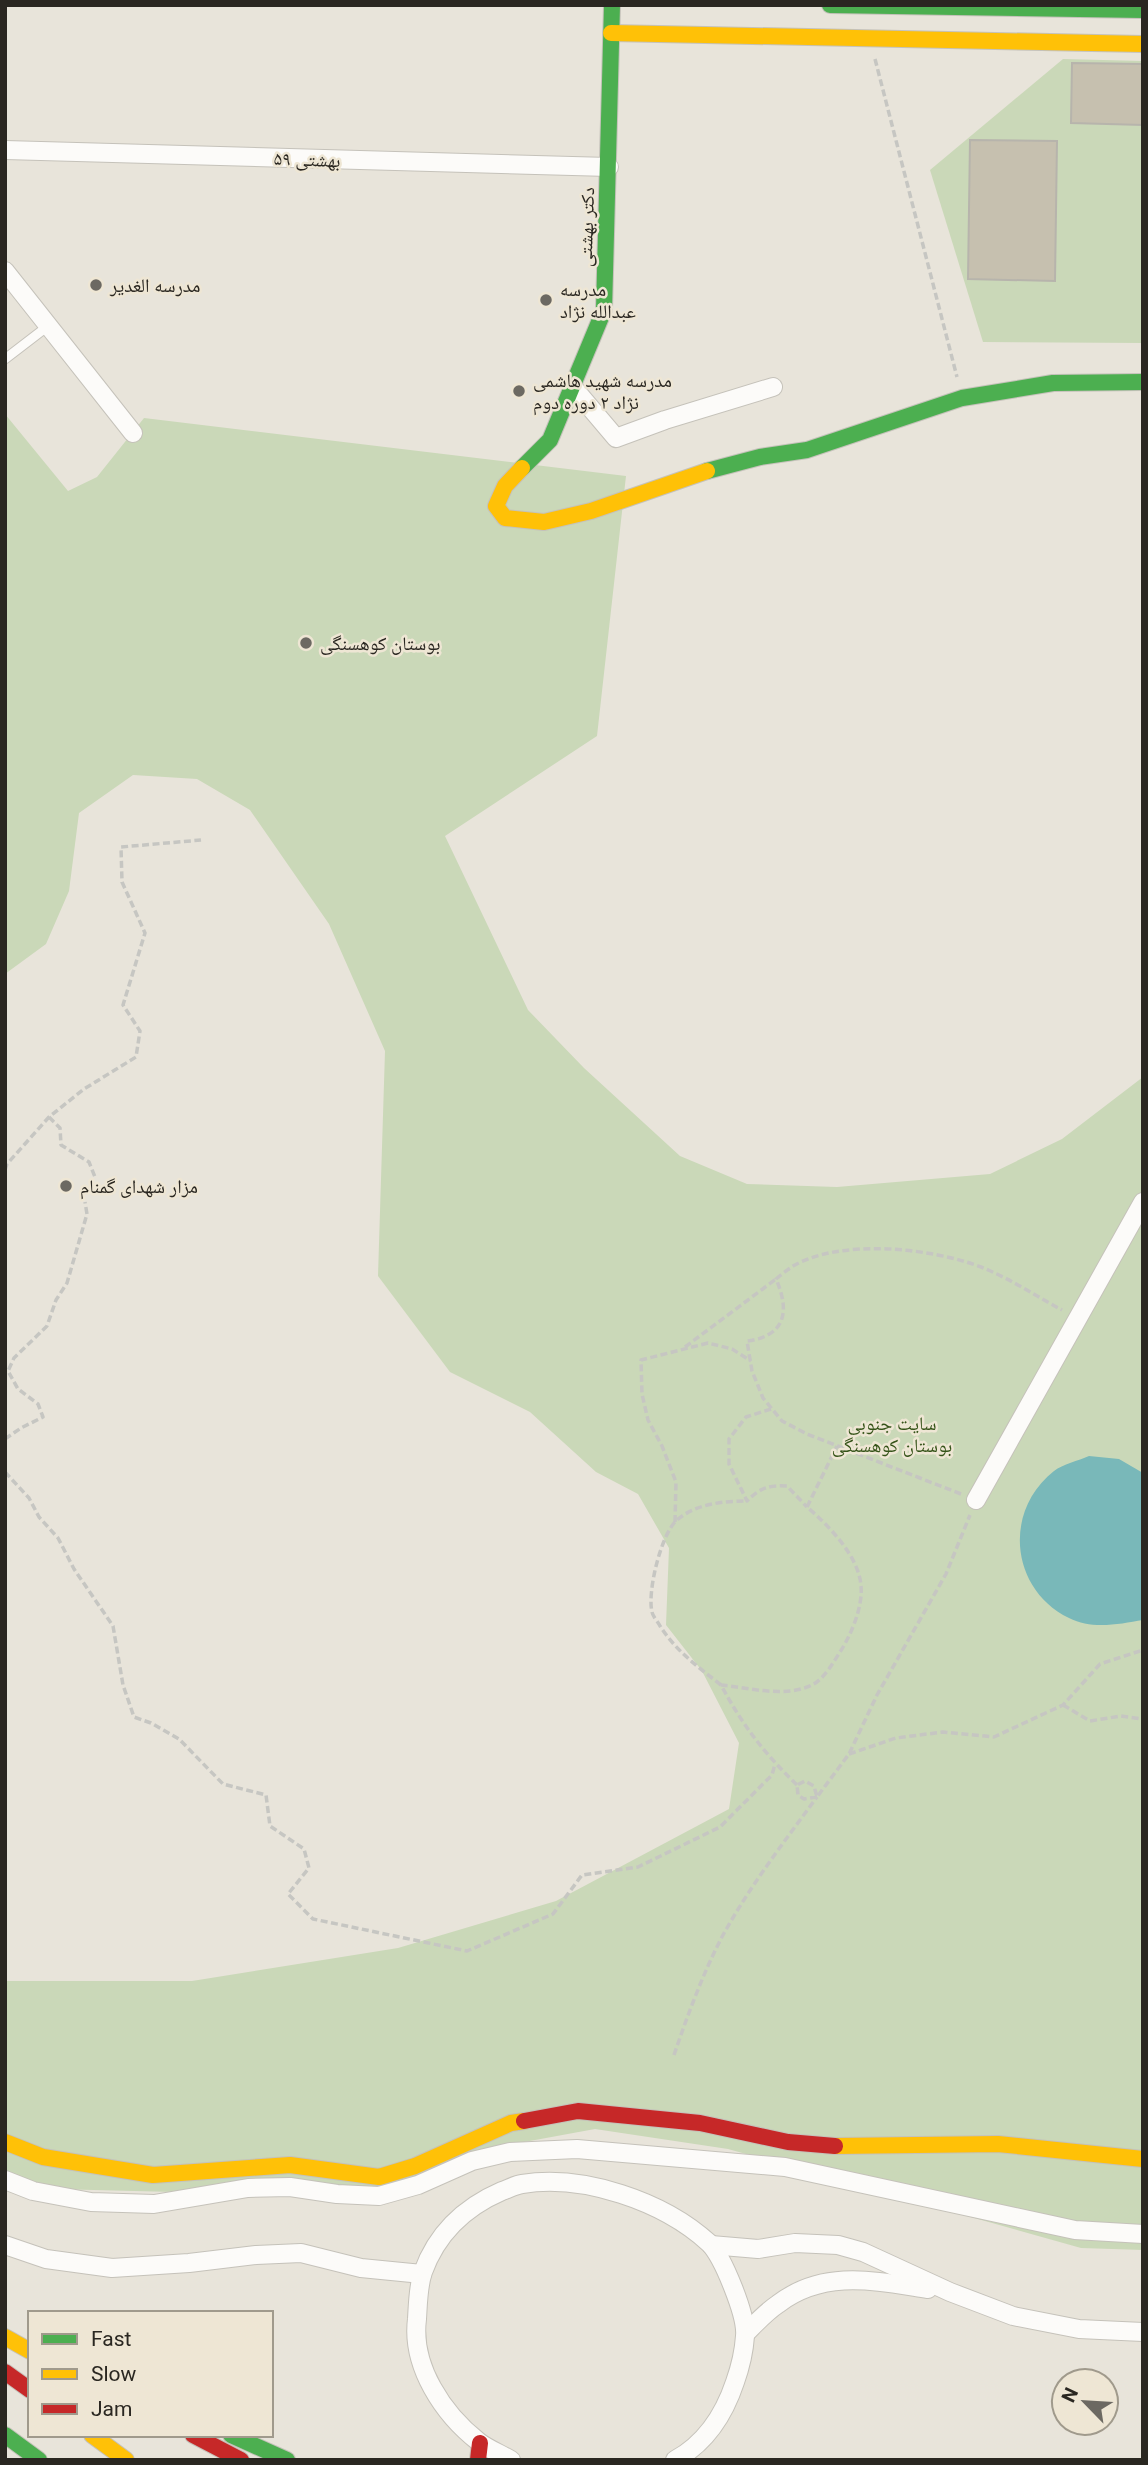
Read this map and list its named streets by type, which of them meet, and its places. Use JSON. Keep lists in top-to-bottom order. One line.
{"streets":{"main road":["دکتر بهشتی"],"street":["بهشتی ۵۹"]},"crossings":[["بهشتی ۵۹","دکتر بهشتی"]],"parks":["سایت جنوبی بوستان کوهسنگی"],"places":["مدرسه الغدیر","مدرسه عبدالله نژاد","مدرسه شهید هاشمی نژاد ۲ دوره دوم","بوستان کوهسنگی","مزار شهدای گمنام"],"legend":["Fast","Slow","Jam"],"north":"top left"}
